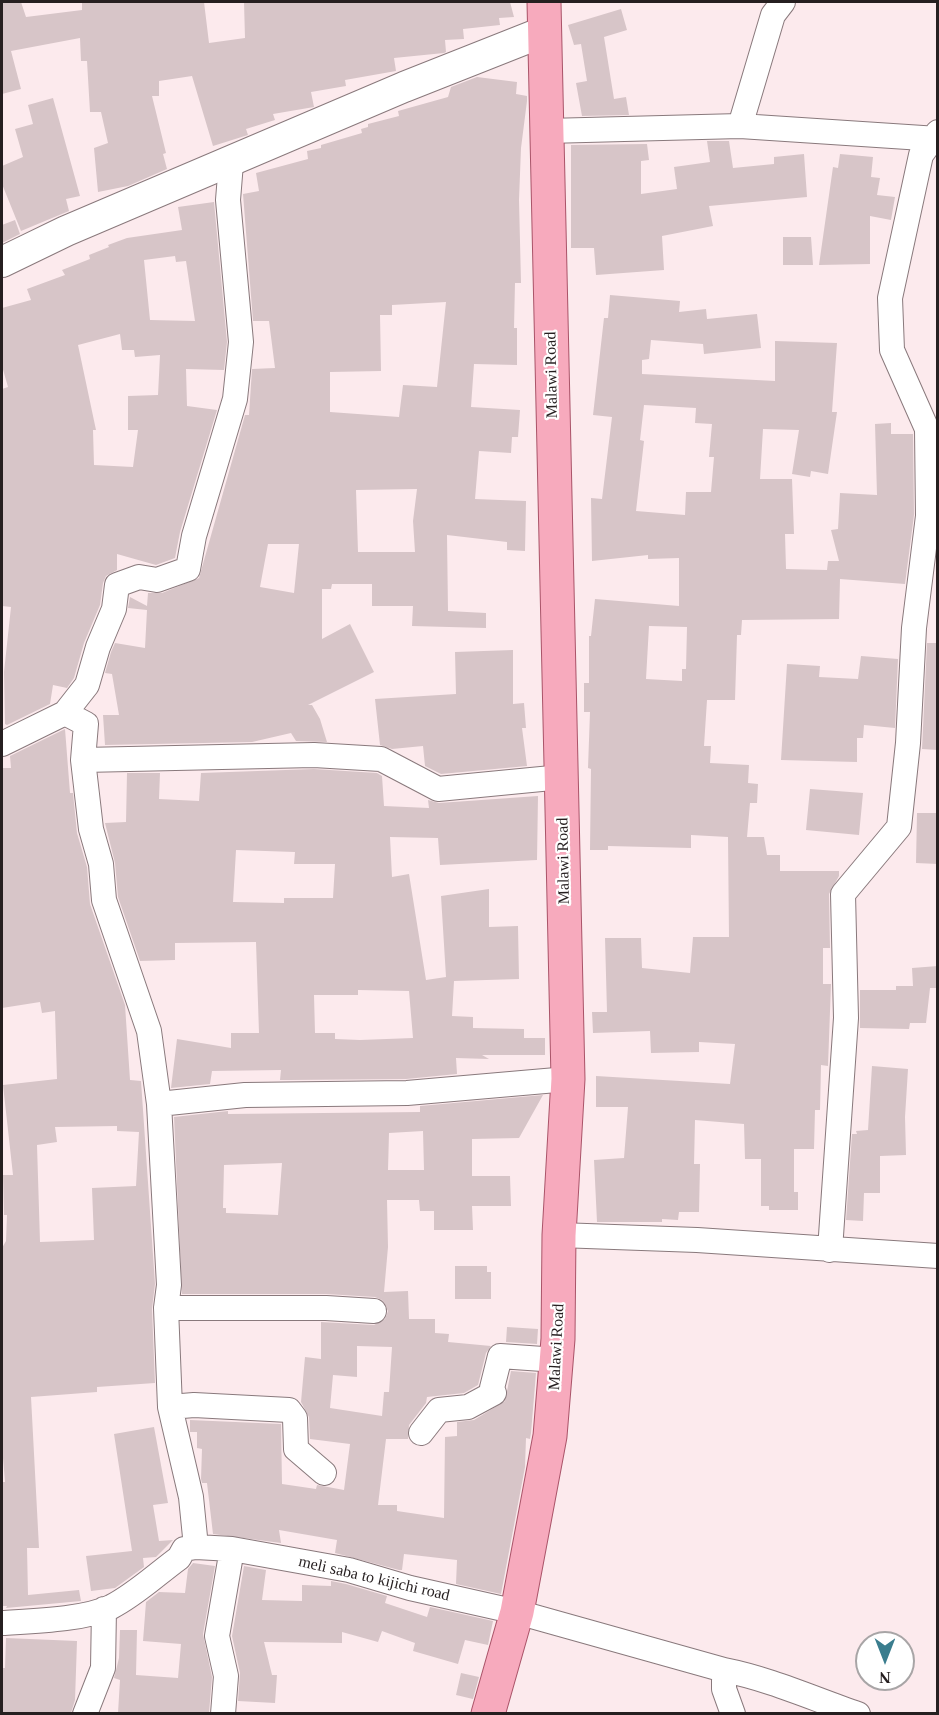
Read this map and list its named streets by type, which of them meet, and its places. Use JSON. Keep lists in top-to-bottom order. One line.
{"streets":{"main road":["Malawi Road"],"street":["meli saba to kijichi road"]},"crossings":[["Malawi Road","meli saba to kijichi road"]],"north":"bottom"}
